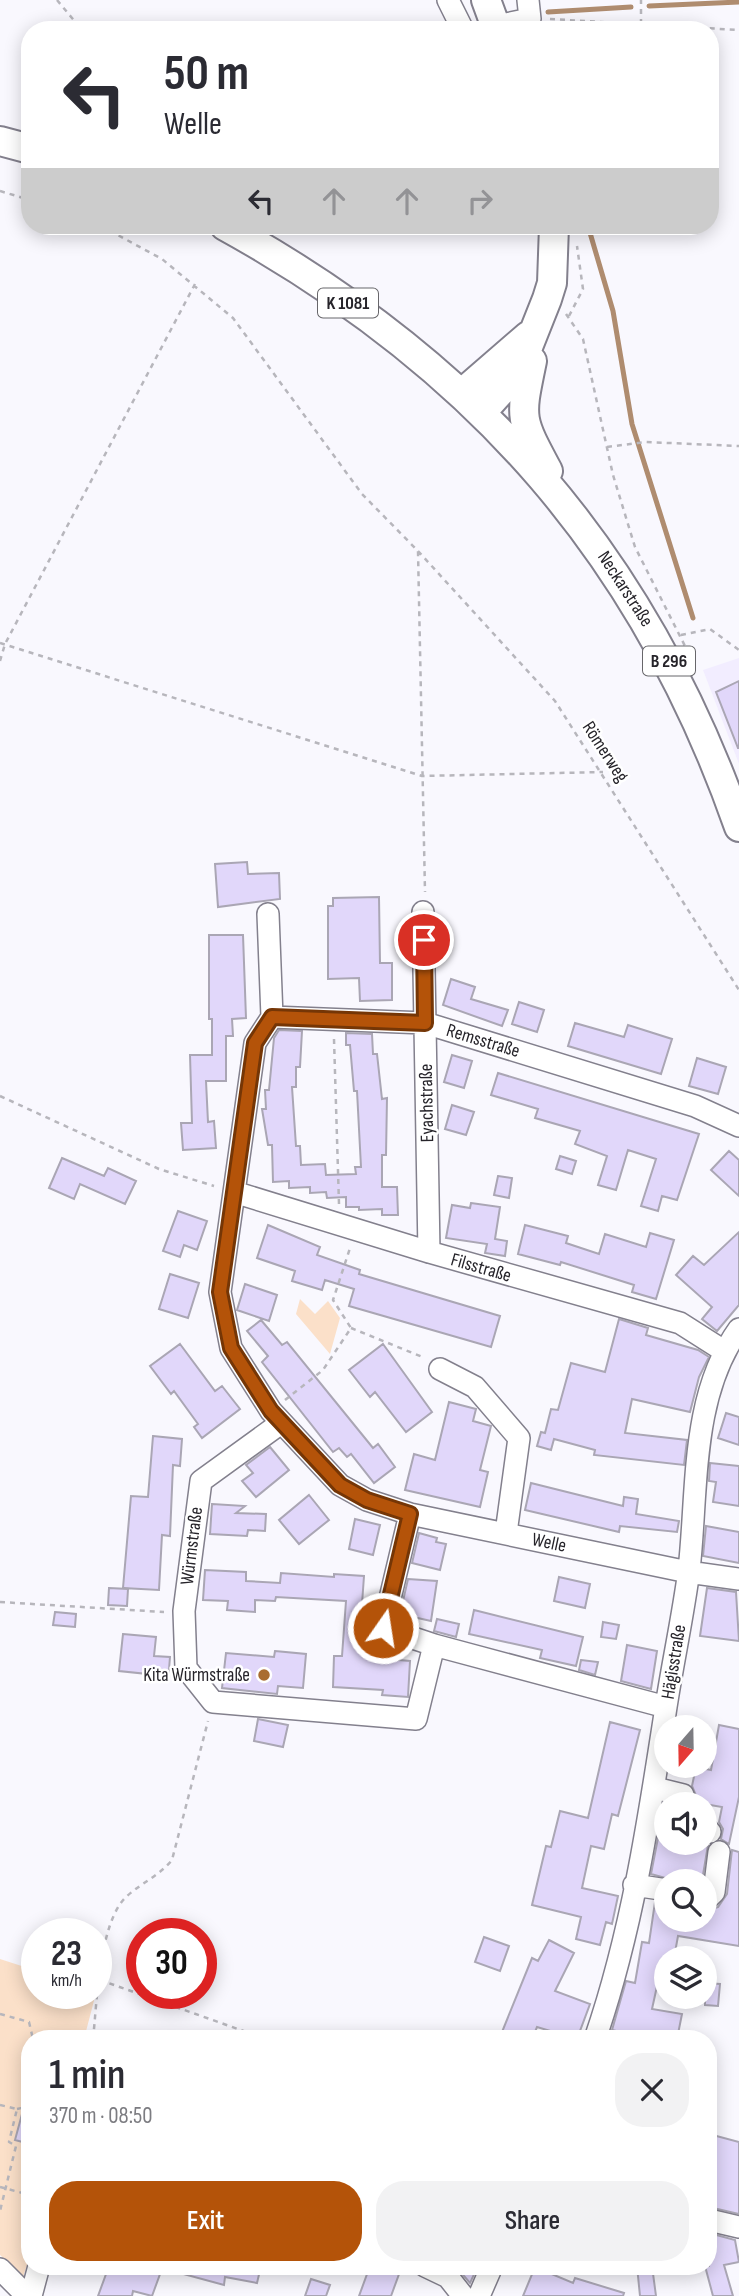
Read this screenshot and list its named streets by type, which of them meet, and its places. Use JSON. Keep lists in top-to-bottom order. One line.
{"streets":{"main road":["K 1081","Neckarstraße","B 296"],"street":["Remsstraße","Eyachstraße","Filsstraße","Welle","Würmstraße","Hägisstraße"],"path":["Römerweg"]},"crossings":[["K 1081","Neckarstraße"],["Remsstraße","Eyachstraße"],["Eyachstraße","Filsstraße"],["Filsstraße","Welle"],["Filsstraße","Hägisstraße"],["Welle","Würmstraße"],["Welle","Hägisstraße"]],"places":["Kita Würmstraße"],"north":"bottom","page":{"turn":["50 m","Welle"],"speed":"23 km/h","limit":"30","heading":["1 min","370 m · 08:50"],"buttons":["Exit","Share"]}}
